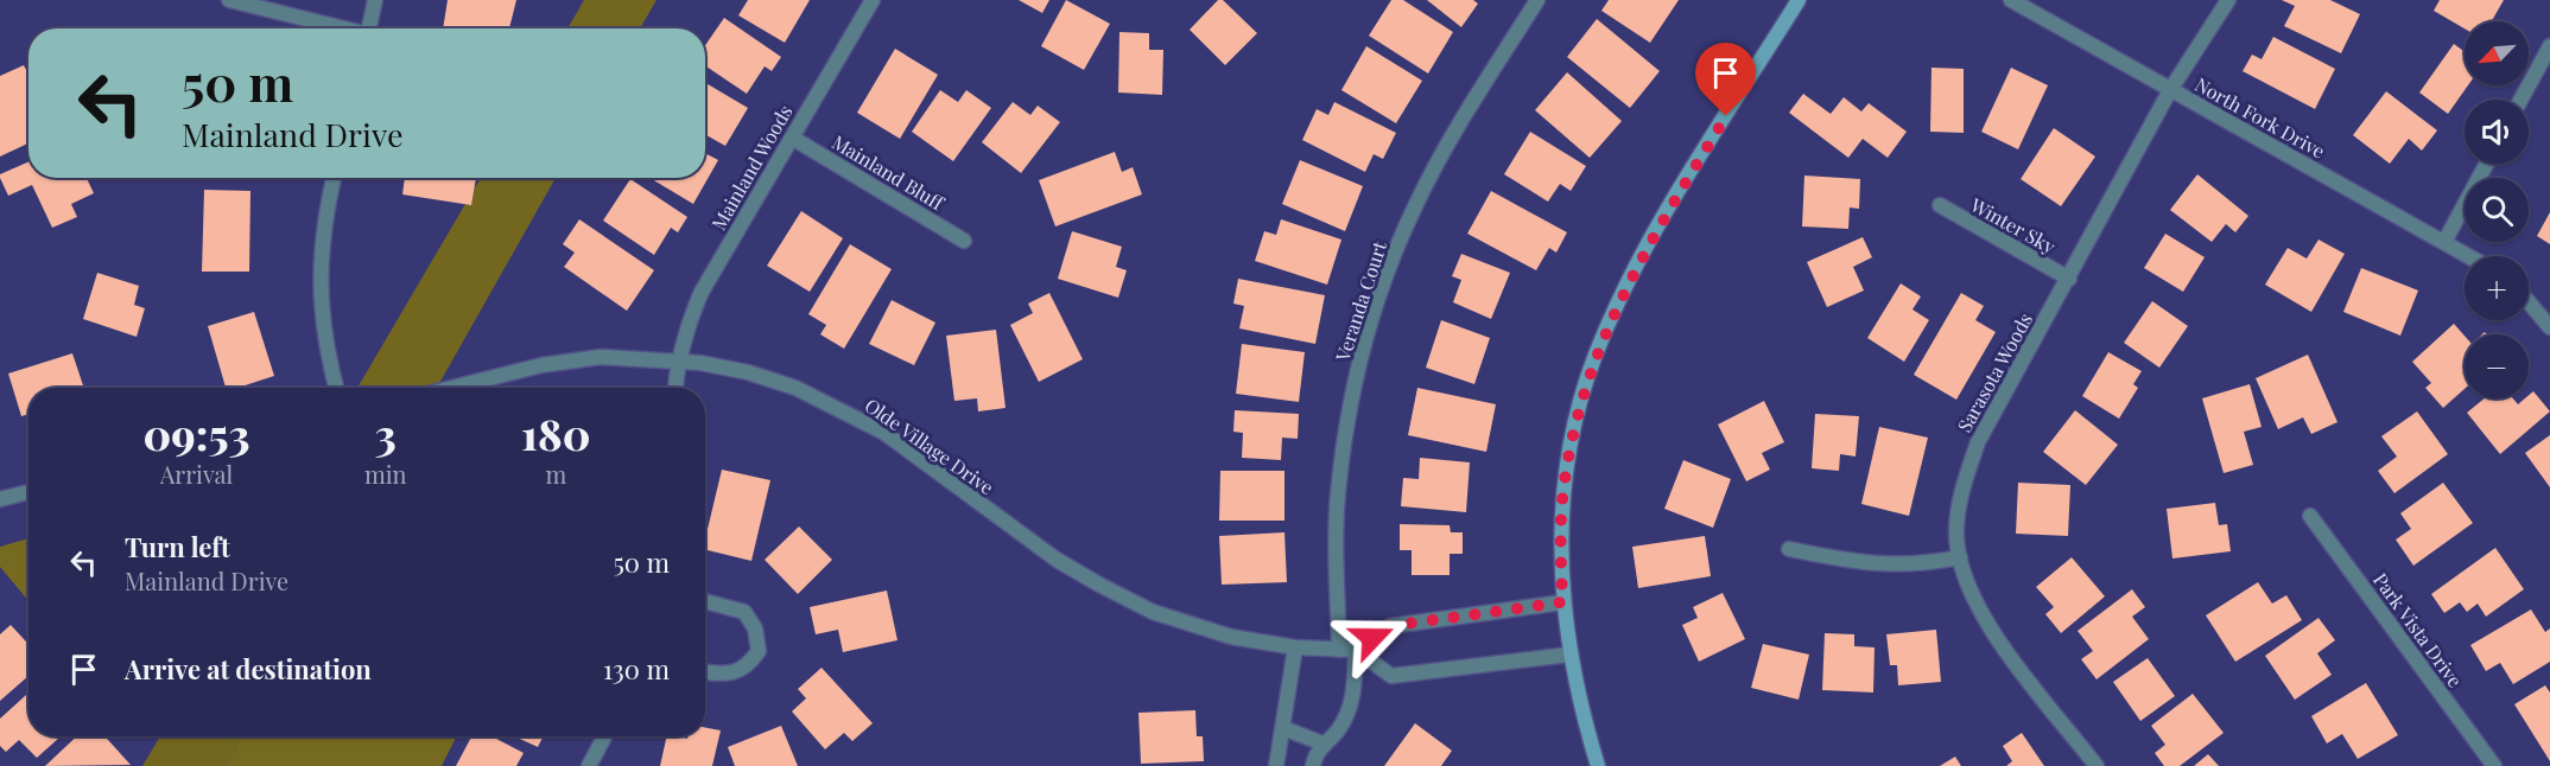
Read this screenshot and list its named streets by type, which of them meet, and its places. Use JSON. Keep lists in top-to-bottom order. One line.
{"streets":{"street":["North Fork Drive","Mainland Woods","Mainland Bluff","Winter Sky","Veranda Court","Sarasota Woods","Olde Village Drive","Park Vista Drive"]},"crossings":[["North Fork Drive","Sarasota Woods"],["Mainland Woods","Mainland Bluff"],["Mainland Woods","Olde Village Drive"],["Winter Sky","Sarasota Woods"],["Veranda Court","Olde Village Drive"]],"north":"bottom left","page":{"map_buttons":["+","−"],"turn":["50 m","Mainland Drive"],"eta":["09:53","Arrival","3","min","180","m"],"list":[{"name":"Turn left","note":"Mainland Drive","value":"50 m"},{"name":"Arrive at destination","value":"130 m"}]}}
